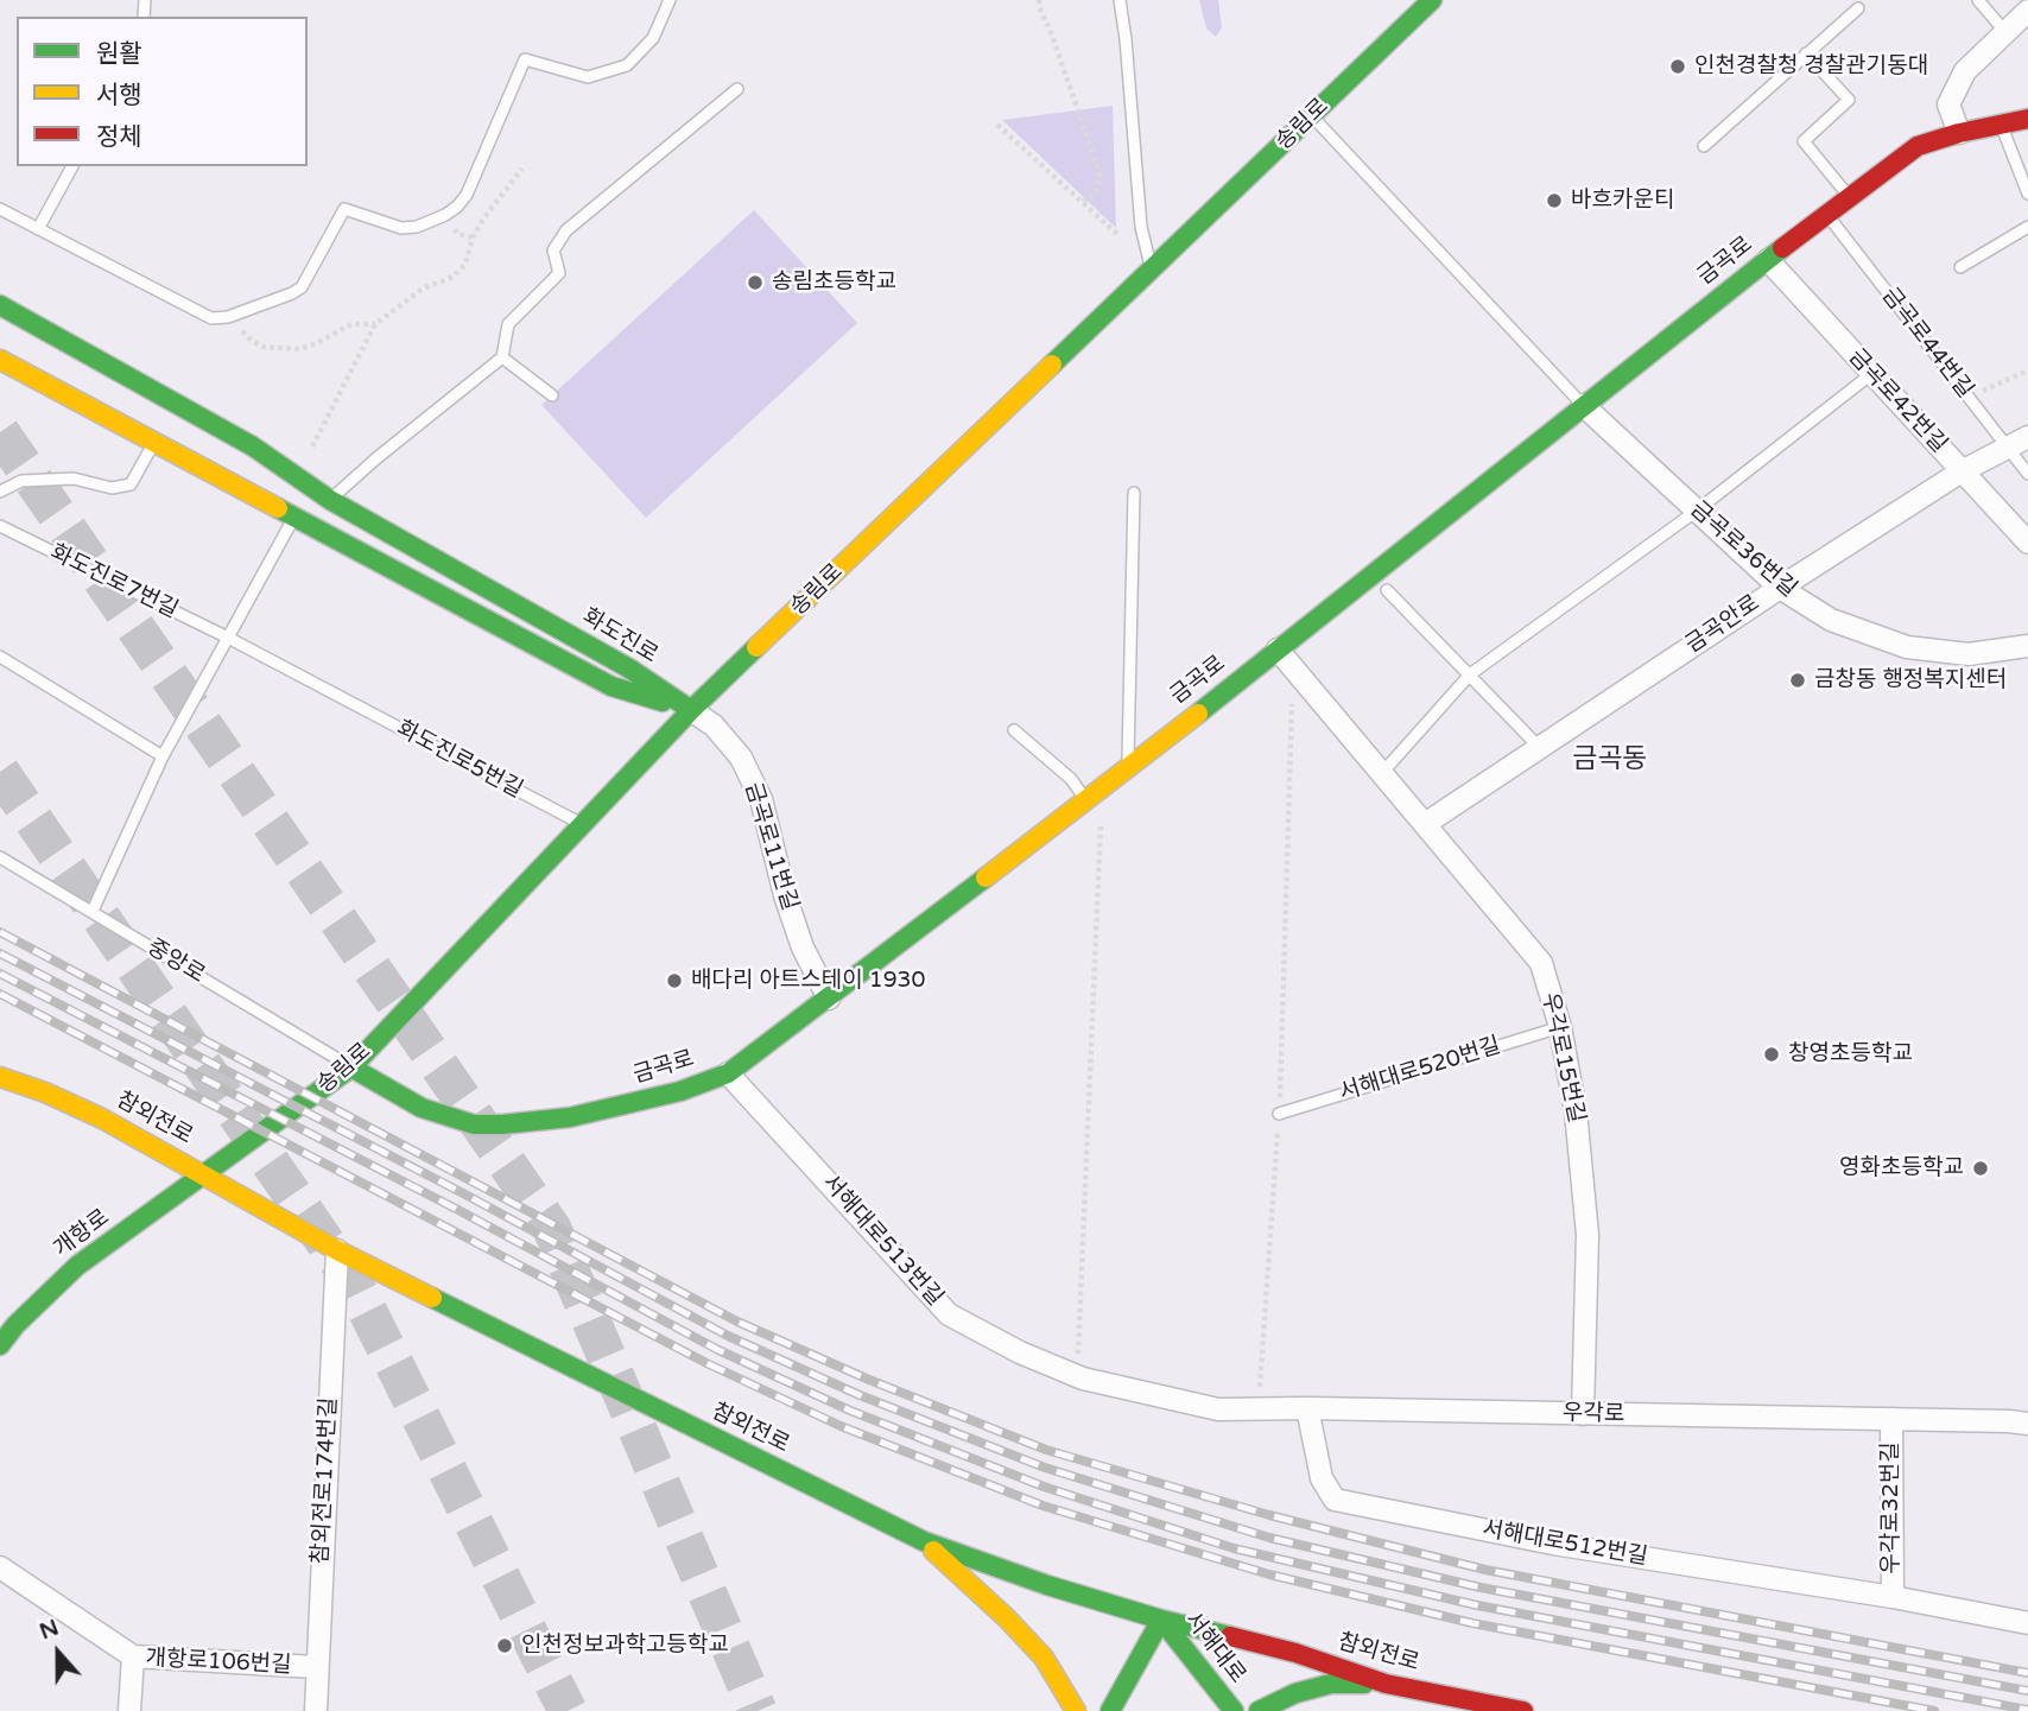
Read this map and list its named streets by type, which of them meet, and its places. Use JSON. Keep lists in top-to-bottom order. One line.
{"streets":{"main road":["송림로","금곡로","화도진로","참외전로","개항로","서해대로"],"street":["금곡로42번길","금곡로36번길","금곡안로","금곡로11번길","우각로15번길","서해대로513번길","우각로","참외전로174번길","우각로32번길","서해대로512번길","개항로106번길"],"lane":["금곡로44번길","화도진로7번길","화도진로5번길","중앙로","서해대로520번길"]},"crossings":[["송림로","금곡로"],["송림로","화도진로"],["송림로","화도진로5번길"],["송림로","금곡로11번길"],["송림로","중앙로"],["송림로","참외전로"],["송림로","개항로"],["금곡로","금곡로44번길"],["금곡로","금곡로42번길"],["금곡로","금곡로36번길"],["금곡로","금곡로11번길"],["금곡로","중앙로"],["금곡로","우각로15번길"],["금곡로","서해대로513번길"],["금곡로44번길","금곡안로"],["금곡로42번길","금곡안로"],["금곡로36번길","금곡안로"],["화도진로7번길","화도진로5번길"],["금곡안로","우각로15번길"],["화도진로","금곡로11번길"],["우각로15번길","서해대로520번길"],["우각로15번길","우각로"],["참외전로","개항로"],["참외전로","참외전로174번길"],["참외전로","서해대로"],["서해대로513번길","우각로"],["우각로","우각로32번길"],["우각로","서해대로512번길"],["참외전로174번길","개항로106번길"],["우각로32번길","서해대로512번길"]],"districts":["금곡동"],"places":["인천경찰청 경찰관기동대","바흐카운티","송림초등학교","금창동 행정복지센터","배다리 아트스테이 1930","창영초등학교","영화초등학교","인천정보과학고등학교"],"legend":["원활","서행","정체"],"north":"top"}
